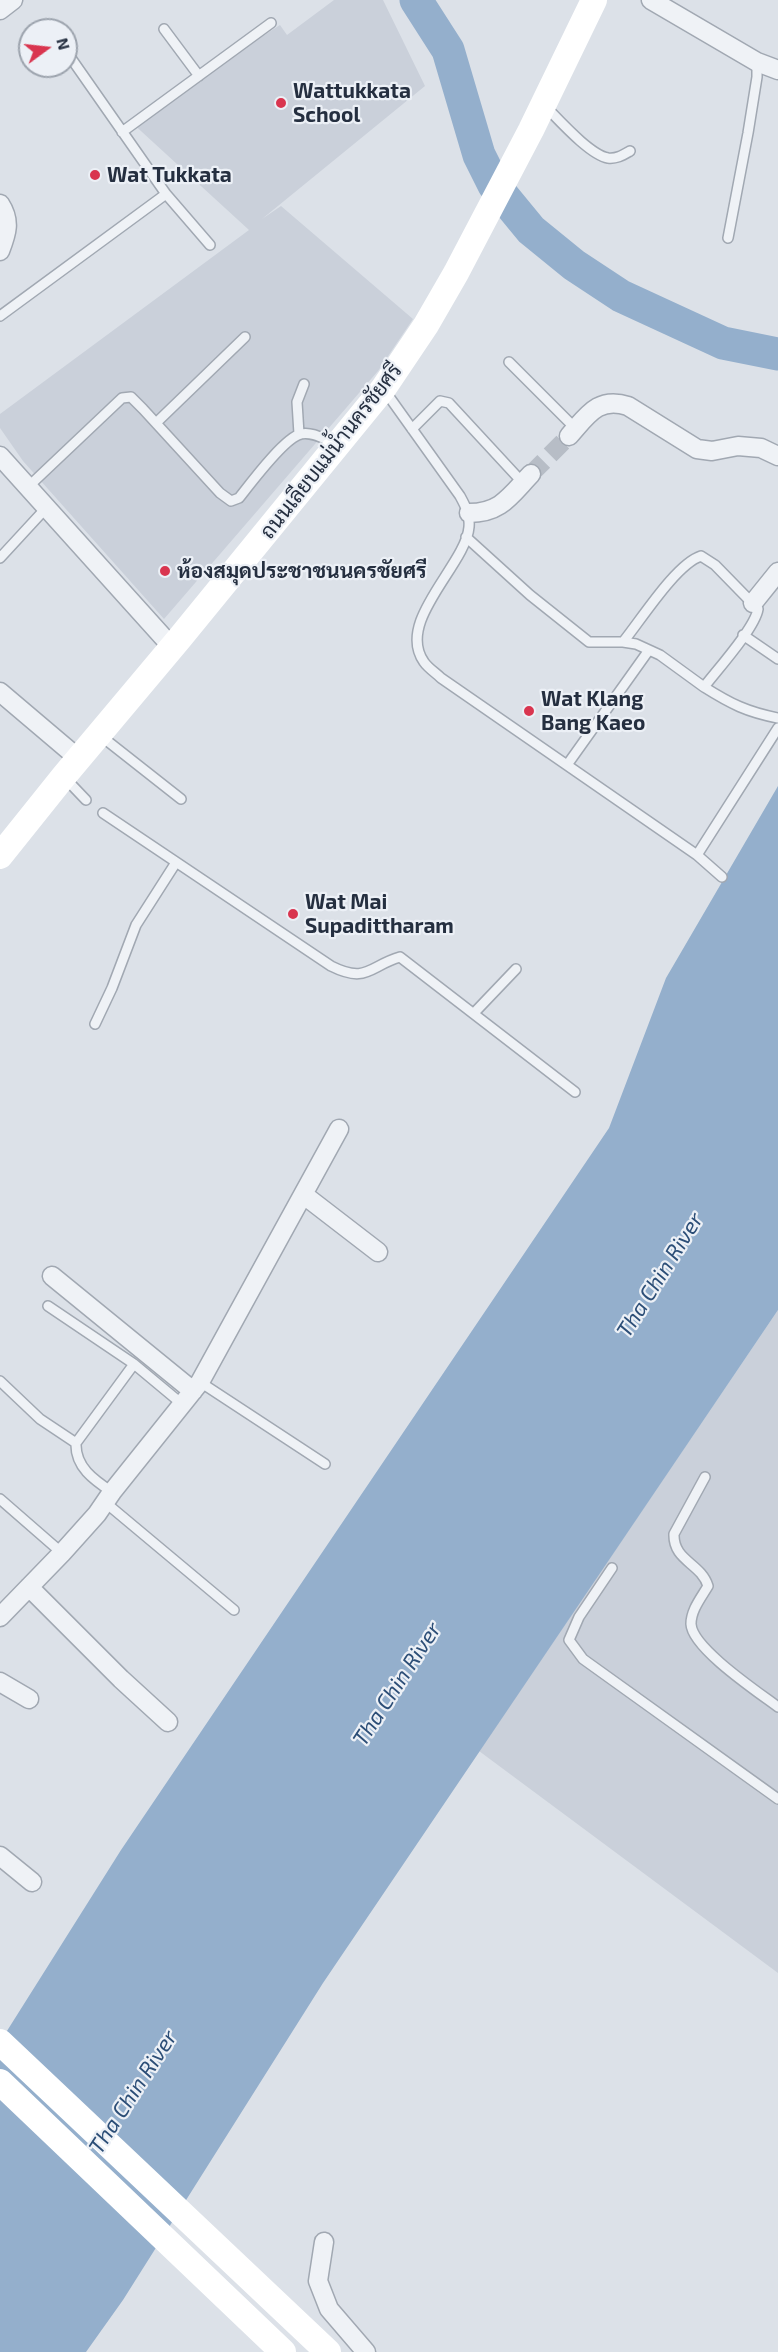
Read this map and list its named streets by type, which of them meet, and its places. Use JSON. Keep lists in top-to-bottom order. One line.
{"streets":{"main road":["ถนนเลียบแม่น้ำนครชัยศรี"]},"water":["Tha Chin River"],"places":["Wattukkata School","Wat Tukkata","ห้องสมุดประชาชนนครชัยศรี","Wat Klang Bang Kaeo","Wat Mai Supadittharam"],"north":"right"}
